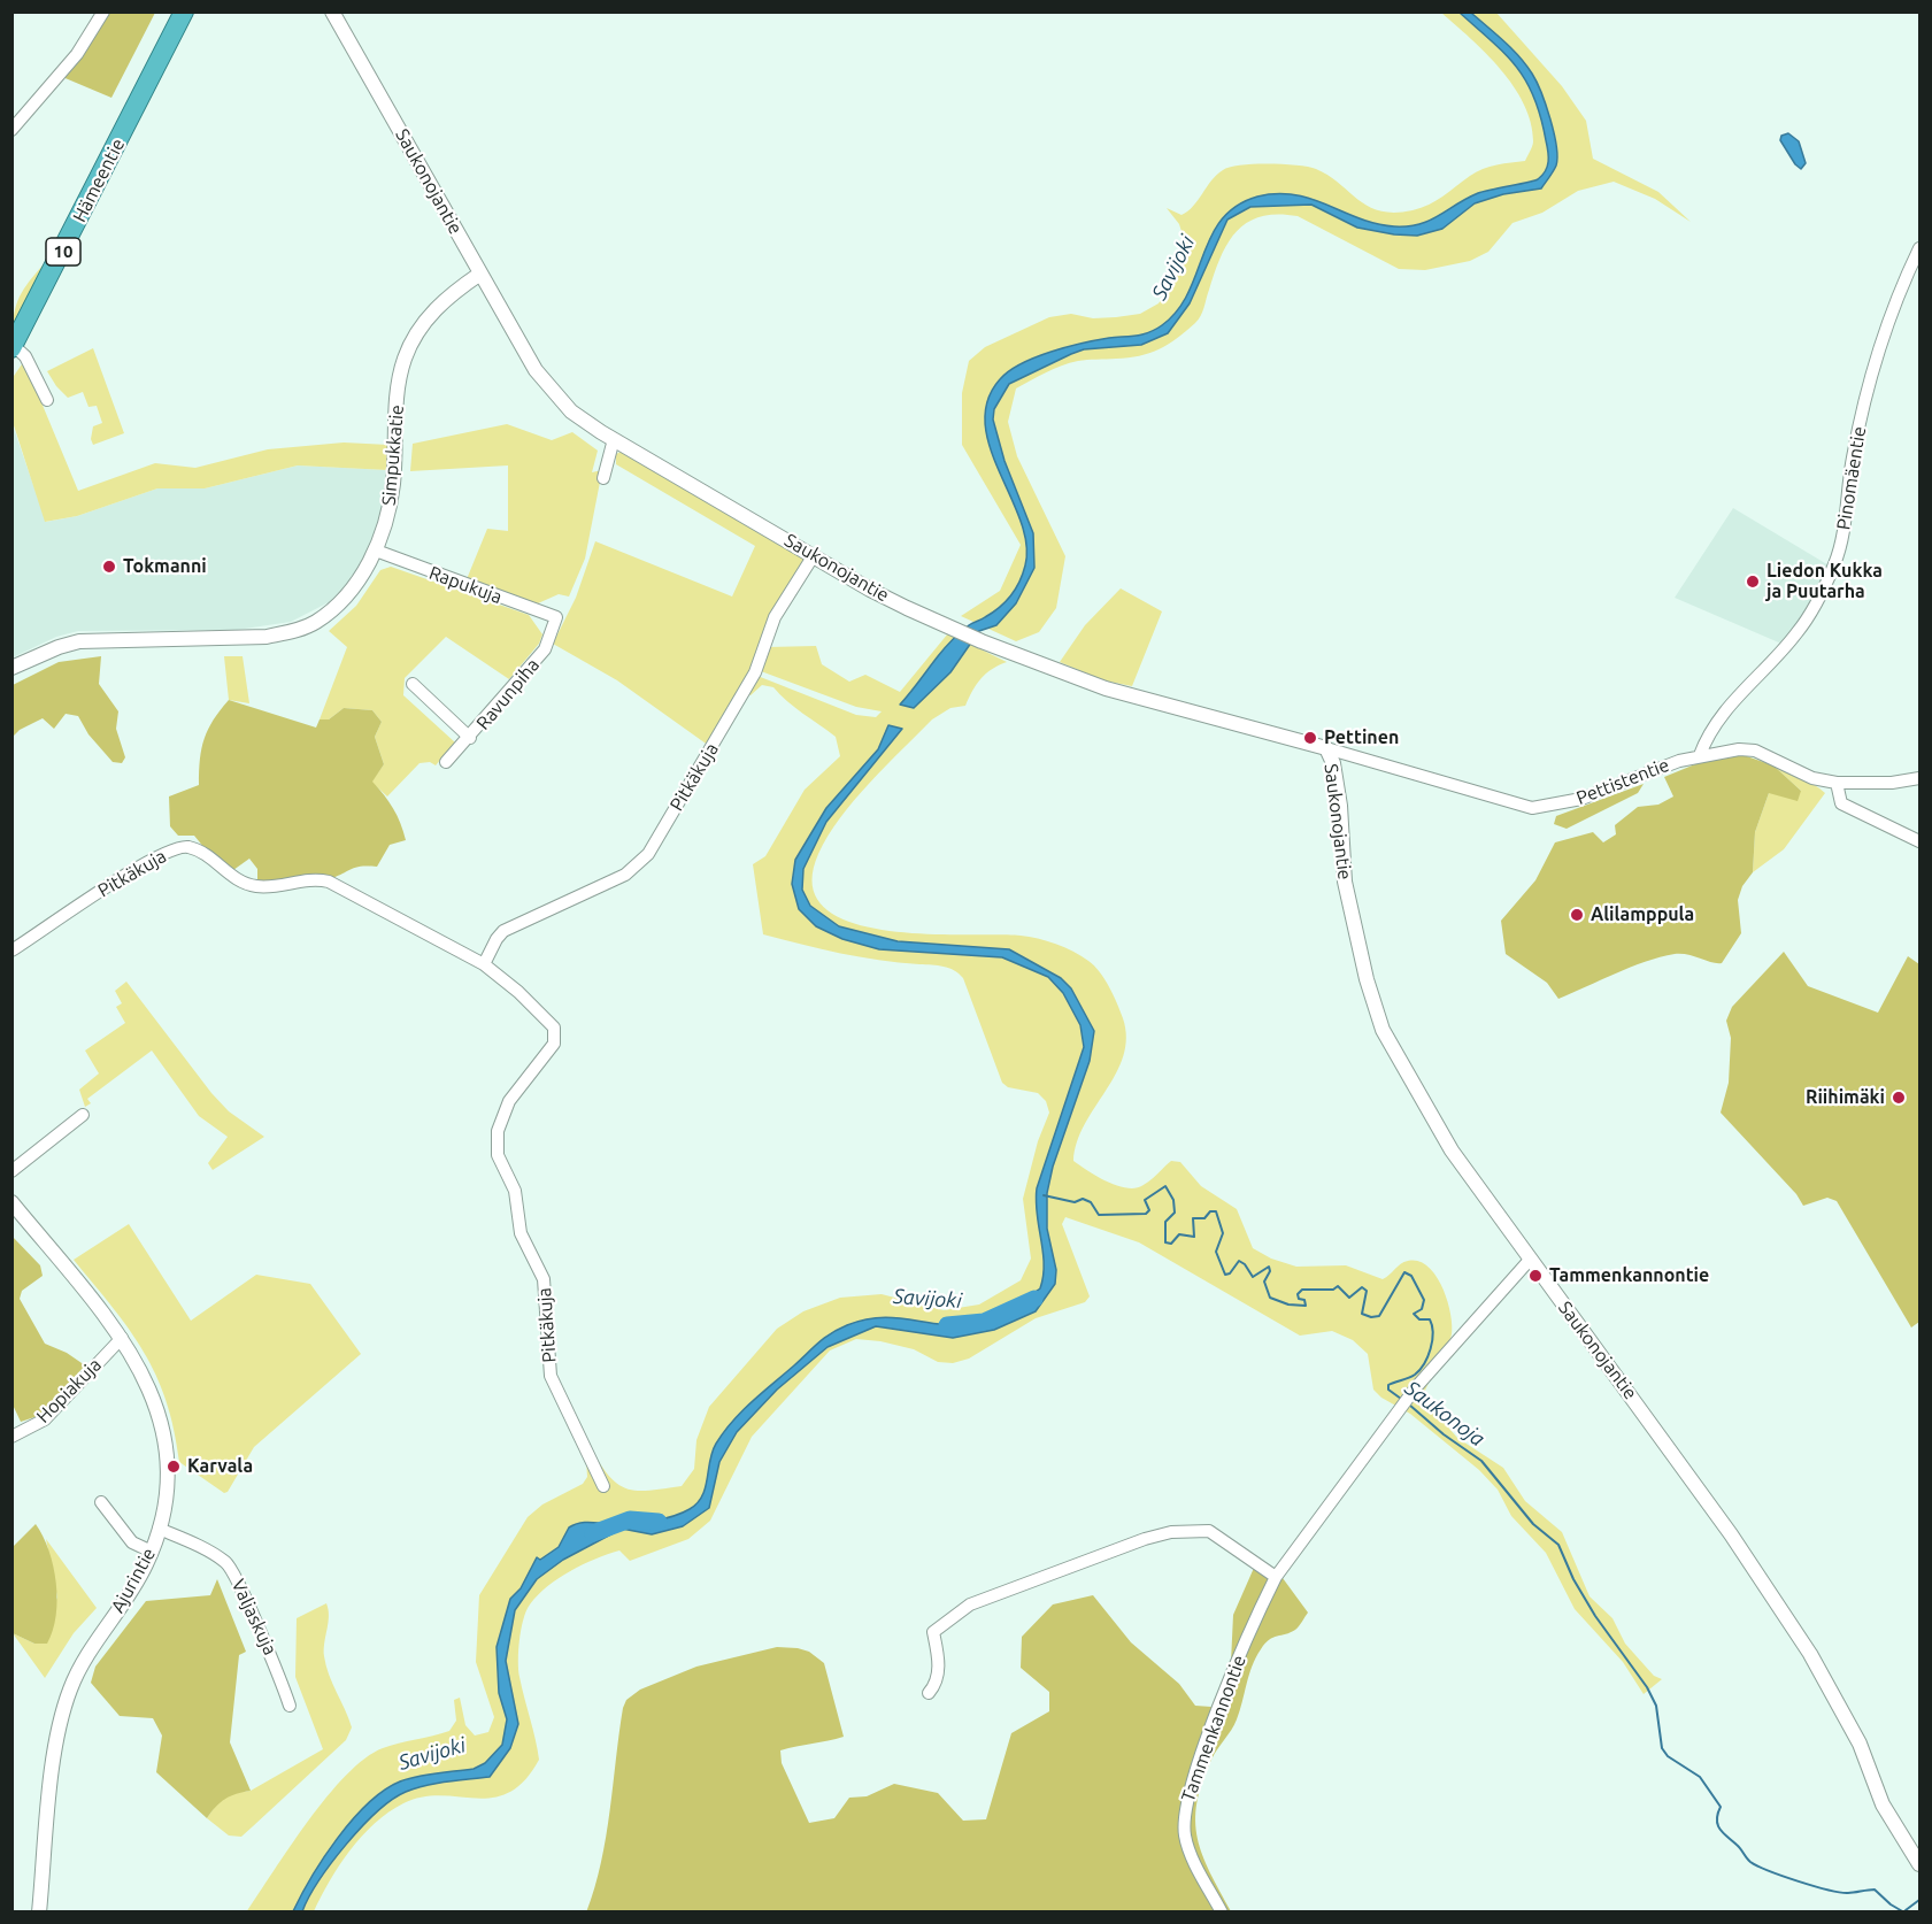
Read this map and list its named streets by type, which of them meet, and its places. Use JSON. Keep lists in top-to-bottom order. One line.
{"streets":{"highway":["Hämeentie","10"],"street":["Saukonojantie","Simpukkatie","Pinomäentie","Rapukuja","Ravunpiha","Pitkäkuja","Pettistentie","Hopiakuja","Ajurintie","Valjaskuja","Tammenkannontie"]},"crossings":[["Saukonojantie","Simpukkatie"],["Saukonojantie","Pitkäkuja"],["Saukonojantie","Pettistentie"],["Saukonojantie","Tammenkannontie"],["Simpukkatie","Rapukuja"],["Pinomäentie","Pettistentie"],["Rapukuja","Ravunpiha"],["Hopiakuja","Ajurintie"],["Ajurintie","Valjaskuja"]],"water":["Savijoki","Saukonoja"],"places":["Tokmanni","Liedon Kukka ja Puutarha","Pettinen","Alilamppula","Riihimäki","Tammenkannontie","Karvala"]}
